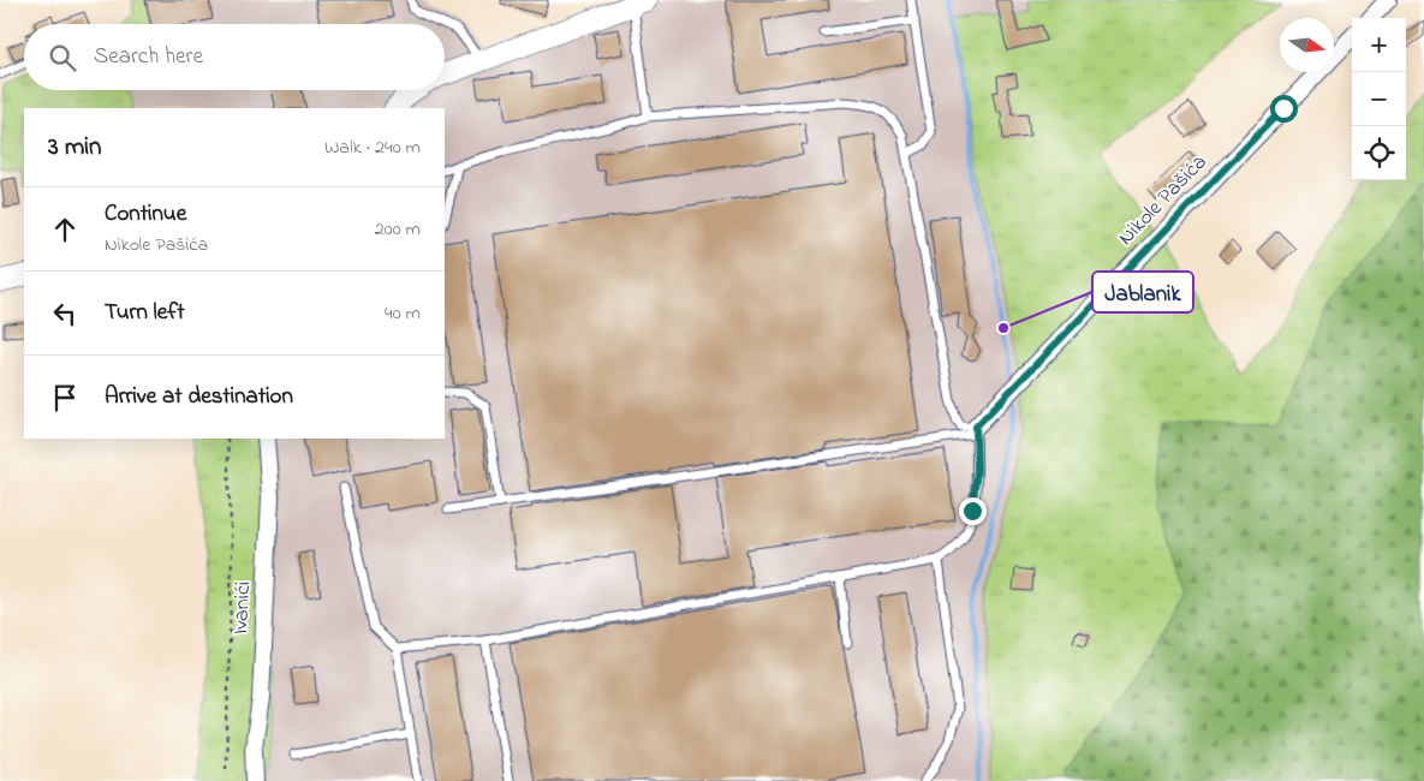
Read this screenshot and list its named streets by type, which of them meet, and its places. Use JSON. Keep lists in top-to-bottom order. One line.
{"streets":{"street":["Nikole Pašića","Ivanići"]},"places":["Jablanik"],"north":"right","page":{"map_buttons":["+","−"],"search":"Search here","heading":["3 min","Walk · 240 m"],"list":[["Continue","Nikole Pašića","200 m"],["Turn left","40 m"],"Arrive at destination"]}}
